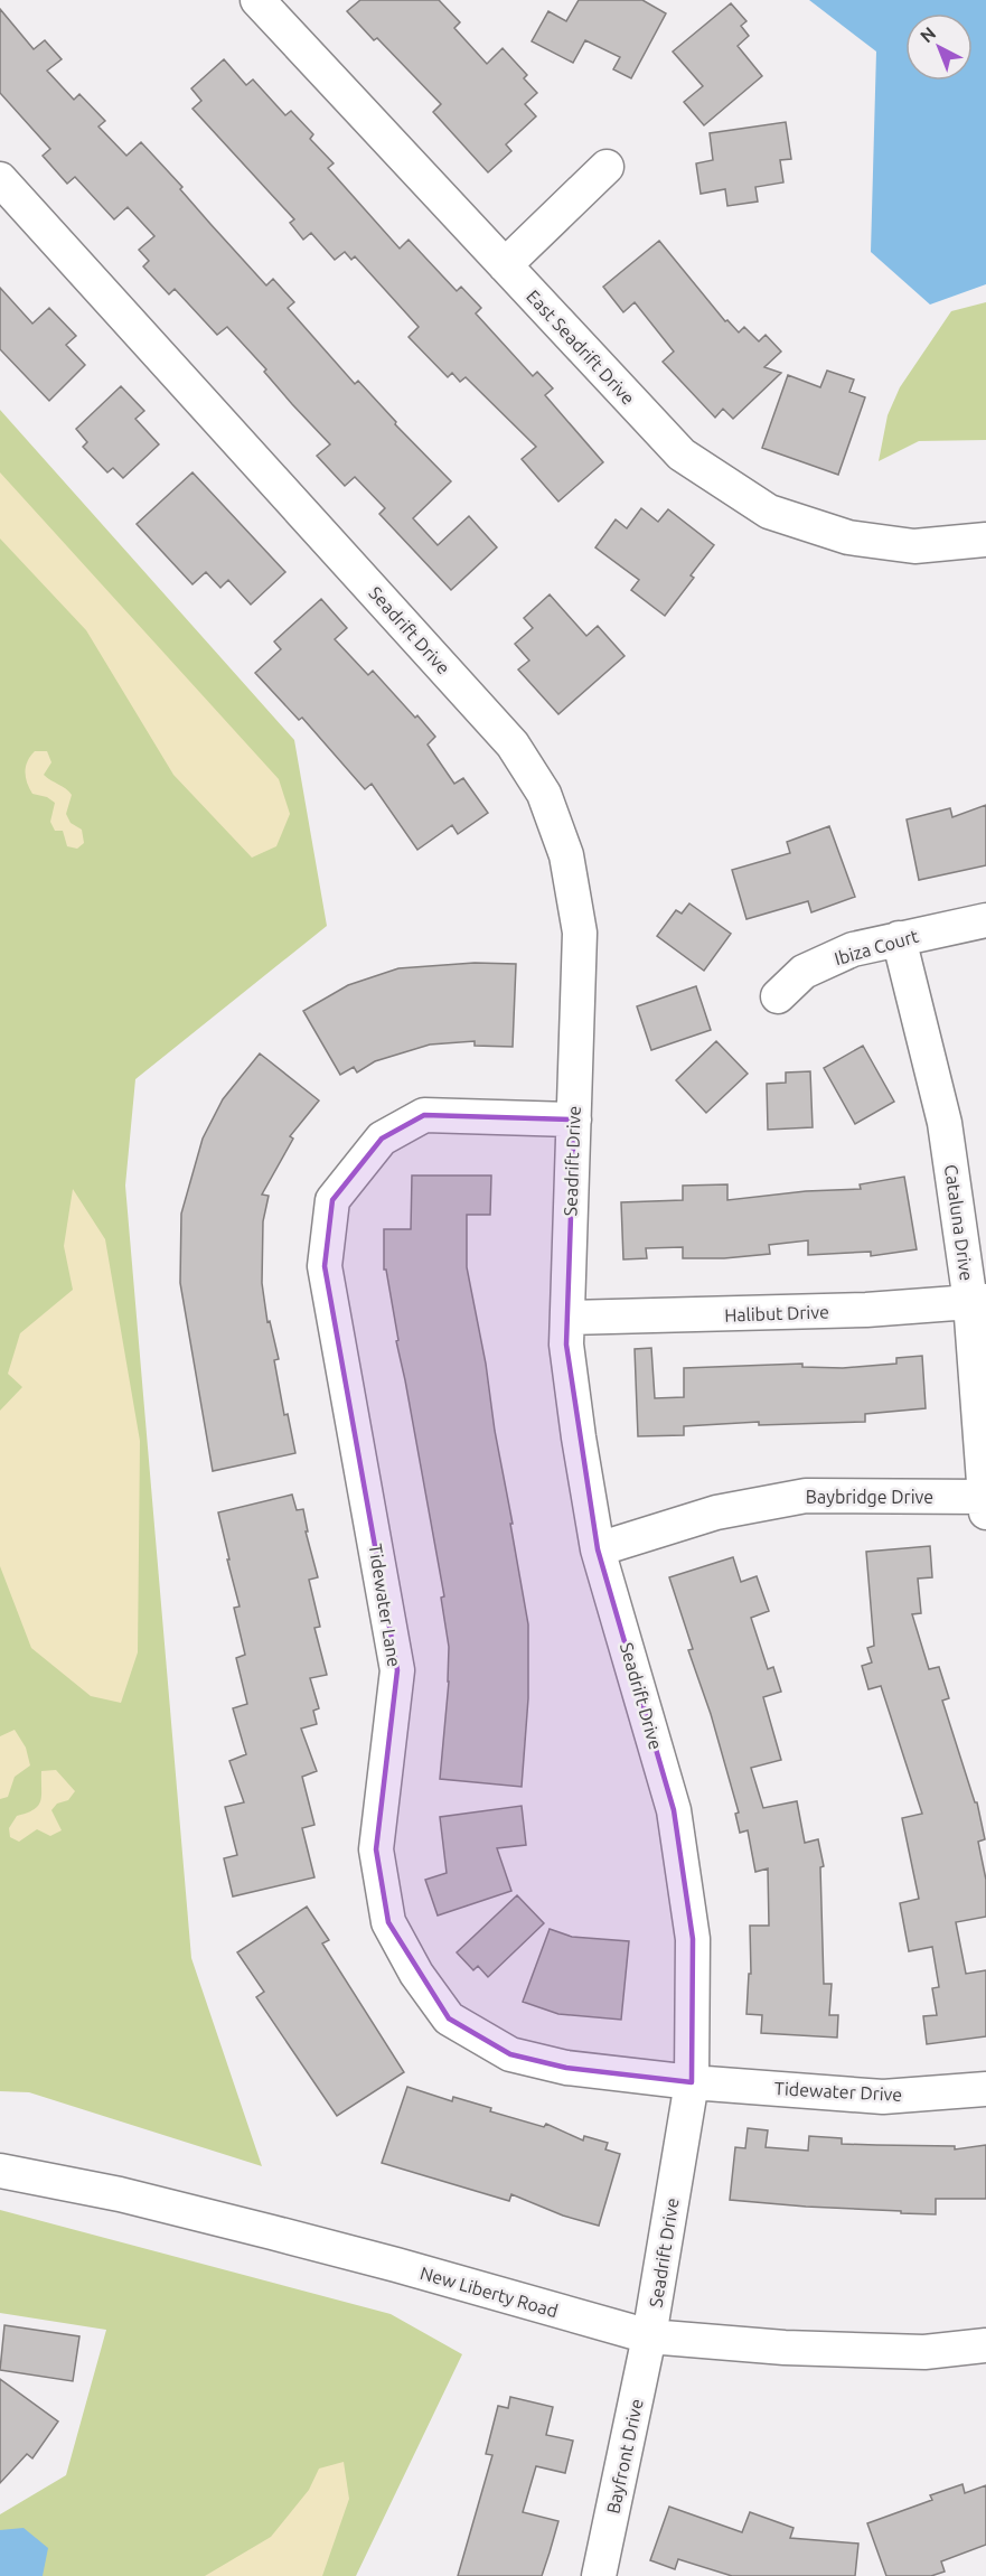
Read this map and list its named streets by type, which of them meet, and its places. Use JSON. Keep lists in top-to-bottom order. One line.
{"streets":{"street":["East Seadrift Drive","Seadrift Drive","Ibiza Court","Cataluna Drive","Halibut Drive","Baybridge Drive","Tidewater Lane","Tidewater Drive","New Liberty Road","Bayfront Drive"]},"crossings":[["Seadrift Drive","Halibut Drive"],["Seadrift Drive","Baybridge Drive"],["Seadrift Drive","Tidewater Lane"],["Seadrift Drive","Tidewater Drive"],["Seadrift Drive","New Liberty Road"],["Seadrift Drive","Bayfront Drive"],["Ibiza Court","Cataluna Drive"],["Cataluna Drive","Halibut Drive"],["Cataluna Drive","Baybridge Drive"],["Tidewater Lane","Tidewater Drive"],["New Liberty Road","Bayfront Drive"]],"north":"top left"}
